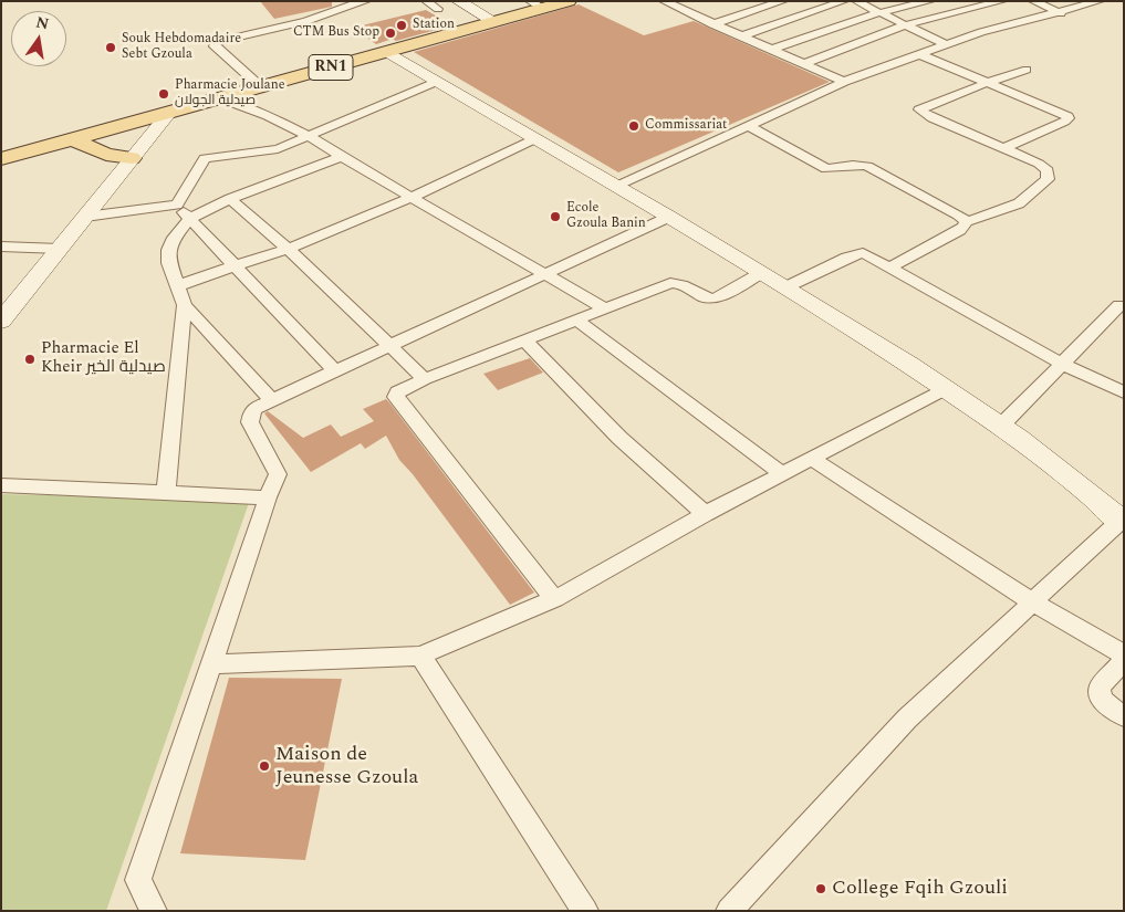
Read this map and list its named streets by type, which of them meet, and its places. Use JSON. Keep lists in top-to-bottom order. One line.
{"streets":{"main road":["RN1"]},"places":["Station","CTM Bus Stop","Souk Hebdomadaire Sebt Gzoula","Pharmacie Joulane صيدلية الجولان","Commissariat","Ecole Gzoula Banin","Pharmacie El Kheir صيدلية الخير","Maison de Jeunesse Gzoula","College Fqih Gzouli"],"north":"top"}
